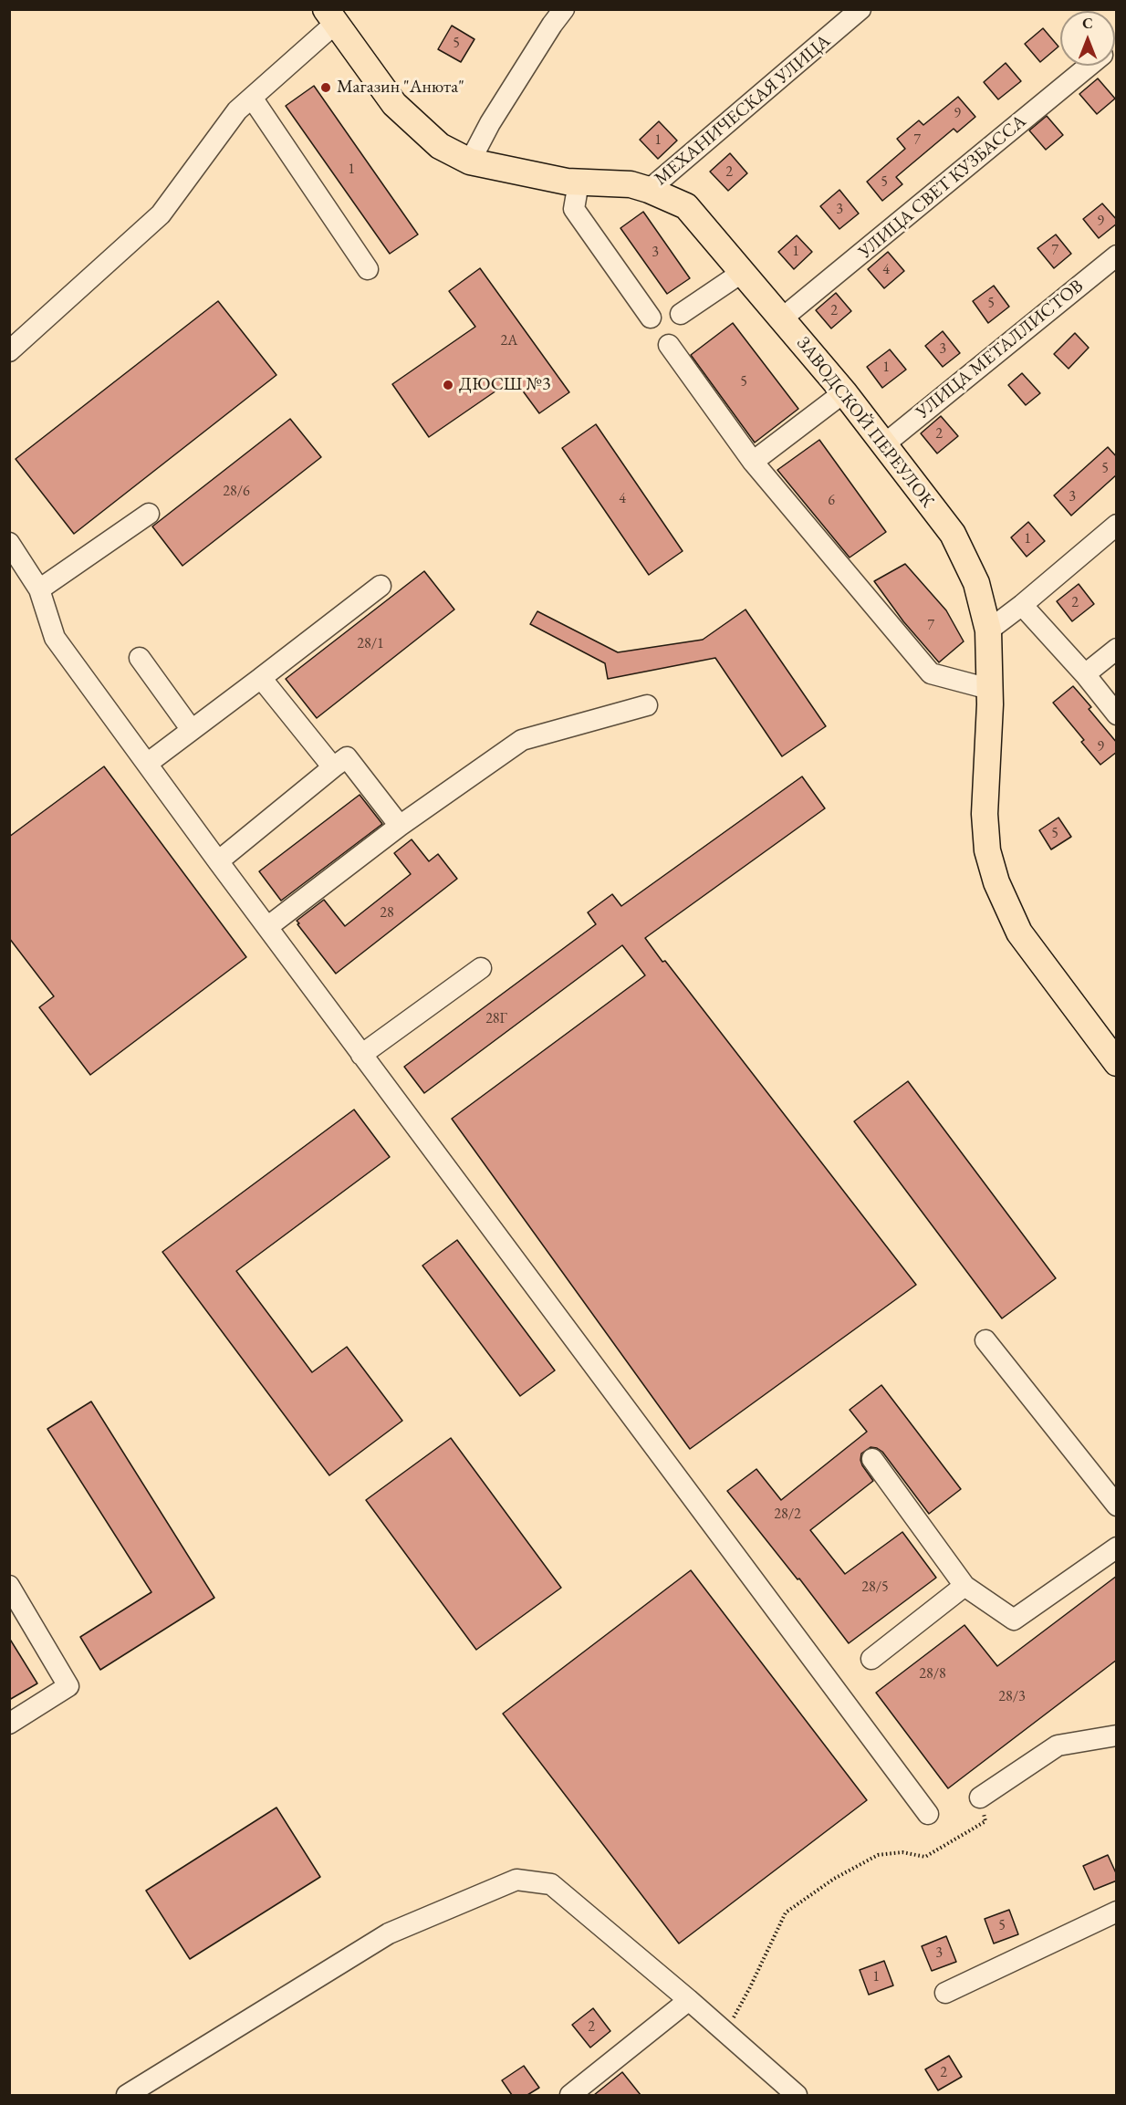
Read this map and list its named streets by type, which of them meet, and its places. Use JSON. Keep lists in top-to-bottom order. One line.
{"streets":{"main road":["ЗАВОДСКОЙ ПЕРЕУЛОК"],"street":["МЕХАНИЧЕСКАЯ УЛИЦА","УЛИЦА СВЕТ КУЗБАССА","УЛИЦА МЕТАЛЛИСТОВ"]},"crossings":[["МЕХАНИЧЕСКАЯ УЛИЦА","ЗАВОДСКОЙ ПЕРЕУЛОК"],["УЛИЦА СВЕТ КУЗБАССА","ЗАВОДСКОЙ ПЕРЕУЛОК"],["УЛИЦА МЕТАЛЛИСТОВ","ЗАВОДСКОЙ ПЕРЕУЛОК"]],"places":["Магазин \"Анюта\"","ДЮСШ №3"],"house_numbers":["5","9","1","7","1","2","5","3","9","7","1","3","4","5","2","2А","3","1","5","2","5","28/6","3","4","6","1","2","7","28/1","9","5","28","28Г","28/2","28/5","28/8","28/3","5","3","1","2","2"],"north":"top"}
